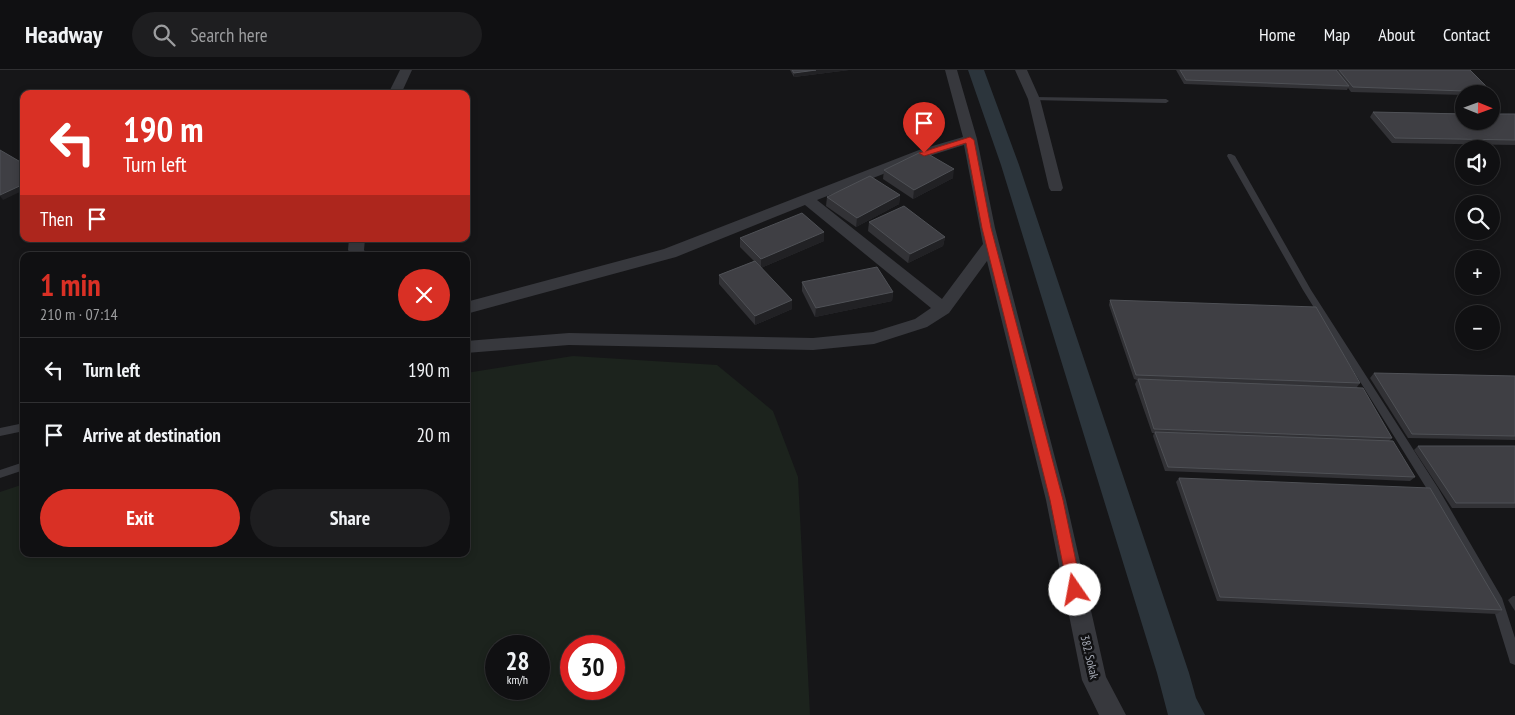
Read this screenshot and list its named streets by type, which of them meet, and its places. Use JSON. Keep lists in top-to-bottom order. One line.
{"streets":{"street":["382. Sokak"]},"north":"right","page":{"header":"Headway","search":"Search here","nav":["Home","Map","About","Contact"],"map_buttons":["+","−"],"turn":["190 m","Turn left"],"then":"Then","heading":["1 min","210 m · 07:14"],"list":[{"name":"Turn left","value":"190 m"},{"name":"Arrive at destination","value":"20 m"}],"buttons":["Exit","Share"],"speed":"28 km/h","limit":"30"}}
